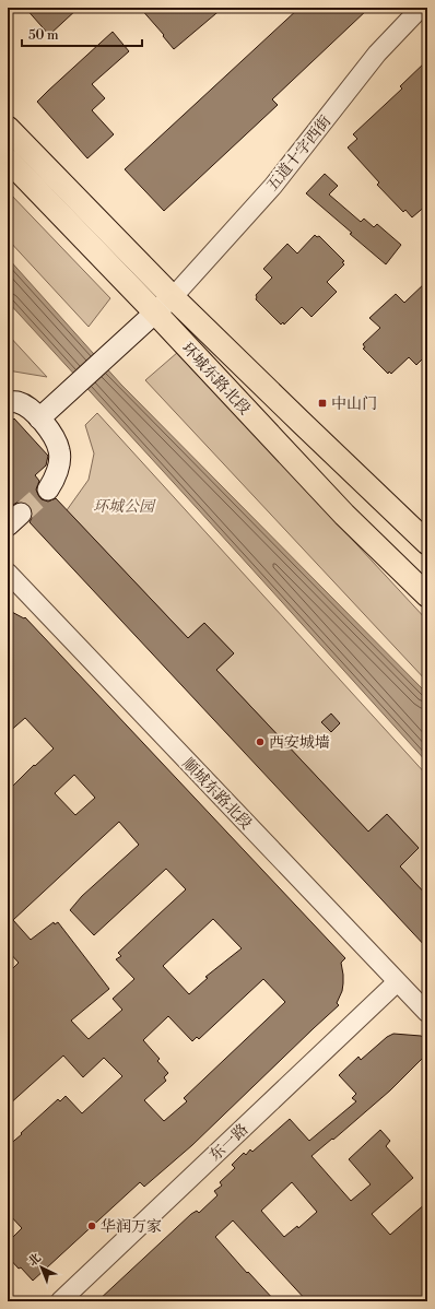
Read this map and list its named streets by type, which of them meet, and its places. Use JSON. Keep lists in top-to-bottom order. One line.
{"streets":{"main road":["环城东路北段"],"street":["五道十字西街","顺城东路北段","东一路"]},"crossings":[["五道十字西街","环城东路北段"],["顺城东路北段","东一路"]],"parks":["环城公园"],"places":{"transit":["中山门"],"other":["西安城墙","华润万家"]},"scale_bar":"50 m","north":"top left"}
